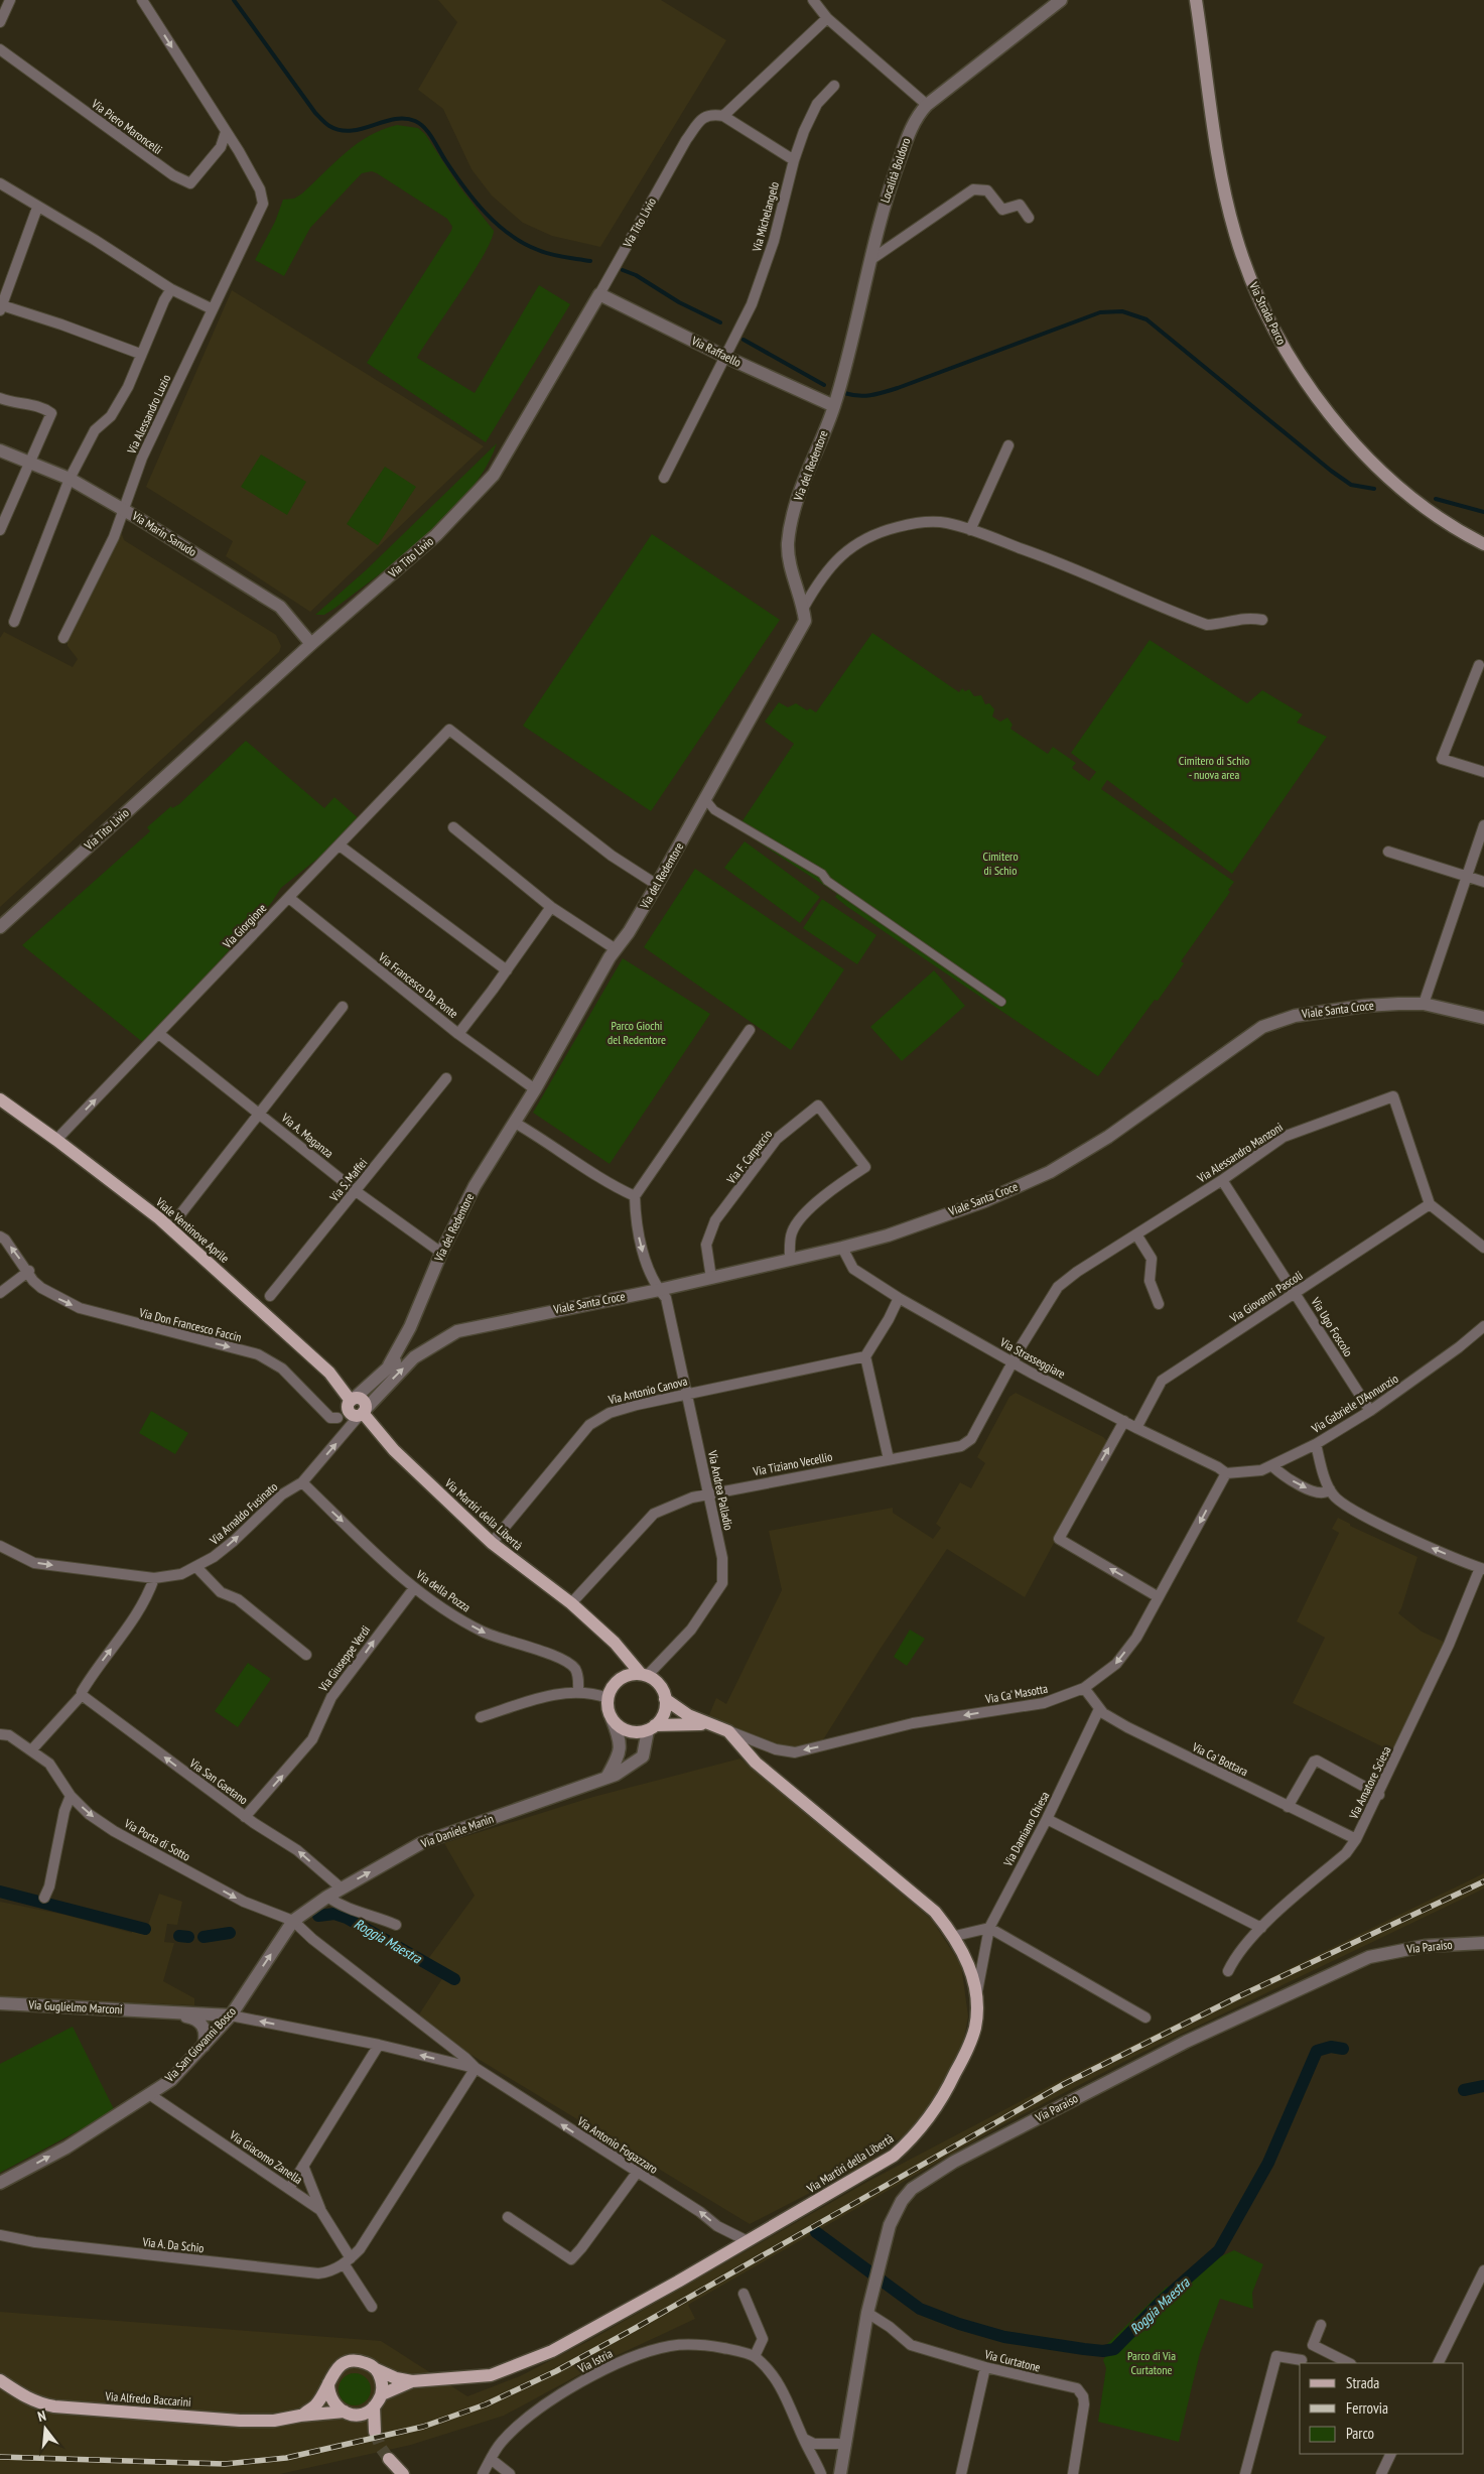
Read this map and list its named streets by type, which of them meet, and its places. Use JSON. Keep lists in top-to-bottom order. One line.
{"streets":{"main road":["Via Strada Parco","Viale Ventinove Aprile","Via Martiri della Libertà","Via Alfredo Baccarini"],"street":["Via Piero Maroncelli","Località Boldoro","Via Michelangelo","Via Tito Livio","Via Raffaello","Via Alessandro Luzio","Via del Redentore","Via Marin Sanudo","Via Giorgione","Via Francesco Da Ponte","Viale Santa Croce","Via A. Maganza","Via Alessandro Manzoni","Via F. Carpaccio","Via S. Maffei","Via Giovanni Pascoli","Via Don Francesco Faccin","Via Ugo Foscolo","Via Strasseggiare","Via Antonio Canova","Via Gabriele D'Annunzio","Via Tiziano Vecellio","Via Andrea Palladio","Via Arnaldo Fusinato","Via della Pozza","Via Giuseppe Verdi","Via Ca' Masotta","Via Ca' Bottara","Via San Gaetano","Via Amatore Sciesa","Via Damiano Chiesa","Via Daniele Manin","Via Porta di Sotto","Via Paraiso","Via Guglielmo Marconi","Via San Giovanni Bosco","Via Antonio Fogazzaro","Via Giacomo Zanella","Via A. Da Schio","Via Istria","Via Curtatone"]},"crossings":[["Via Piero Maroncelli","Via Alessandro Luzio"],["Località Boldoro","Via Raffaello"],["Località Boldoro","Via del Redentore"],["Via Michelangelo","Via Raffaello"],["Via Tito Livio","Via Raffaello"],["Via Tito Livio","Via Marin Sanudo"],["Via Raffaello","Via del Redentore"],["Via Alessandro Luzio","Via Marin Sanudo"],["Via del Redentore","Via Giorgione"],["Via del Redentore","Via Francesco Da Ponte"],["Via del Redentore","Viale Santa Croce"],["Via del Redentore","Via A. Maganza"],["Via Giorgione","Via Francesco Da Ponte"],["Via Giorgione","Via A. Maganza"],["Via Giorgione","Viale Ventinove Aprile"],["Viale Santa Croce","Via F. Carpaccio"],["Viale Santa Croce","Viale Ventinove Aprile"],["Viale Santa Croce","Via Strasseggiare"],["Viale Santa Croce","Via Andrea Palladio"],["Viale Santa Croce","Via Arnaldo Fusinato"],["Viale Santa Croce","Via Martiri della Libertà"],["Via A. Maganza","Via S. Maffei"],["Via Alessandro Manzoni","Via Giovanni Pascoli"],["Via Alessandro Manzoni","Via Ugo Foscolo"],["Via Alessandro Manzoni","Via Strasseggiare"],["Via Alessandro Manzoni","Via Tiziano Vecellio"],["Viale Ventinove Aprile","Via Arnaldo Fusinato"],["Viale Ventinove Aprile","Via Martiri della Libertà"],["Via Giovanni Pascoli","Via Ugo Foscolo"],["Via Giovanni Pascoli","Via Strasseggiare"],["Via Ugo Foscolo","Via Gabriele D'Annunzio"],["Via Strasseggiare","Via Gabriele D'Annunzio"],["Via Strasseggiare","Via Tiziano Vecellio"],["Via Strasseggiare","Via Ca' Masotta"],["Via Antonio Canova","Via Andrea Palladio"],["Via Antonio Canova","Via Martiri della Libertà"],["Via Gabriele D'Annunzio","Via Ca' Masotta"],["Via Tiziano Vecellio","Via Andrea Palladio"],["Via Tiziano Vecellio","Via Martiri della Libertà"],["Via Andrea Palladio","Via Martiri della Libertà"],["Via Arnaldo Fusinato","Via Martiri della Libertà"],["Via Arnaldo Fusinato","Via della Pozza"],["Via Martiri della Libertà","Via Ca' Masotta"],["Via Martiri della Libertà","Via Damiano Chiesa"],["Via Martiri della Libertà","Via Antonio Fogazzaro"],["Via Martiri della Libertà","Via Alfredo Baccarini"],["Via della Pozza","Via Giuseppe Verdi"],["Via Giuseppe Verdi","Via San Gaetano"],["Via Ca' Masotta","Via Ca' Bottara"],["Via Ca' Bottara","Via Amatore Sciesa"],["Via Ca' Bottara","Via Damiano Chiesa"],["Via San Gaetano","Via Daniele Manin"],["Via Daniele Manin","Via Porta di Sotto"],["Via Daniele Manin","Via San Giovanni Bosco"],["Via Porta di Sotto","Via San Giovanni Bosco"],["Via Paraiso","Via Curtatone"],["Via Guglielmo Marconi","Via San Giovanni Bosco"],["Via San Giovanni Bosco","Via Giacomo Zanella"],["Via Giacomo Zanella","Via A. Da Schio"]],"one_way":["Via Arnaldo Fusinato","Via della Pozza","Via Giuseppe Verdi","Via Ca' Masotta","Via San Gaetano","Via Porta di Sotto","Via San Giovanni Bosco","Via Antonio Fogazzaro"],"water":["Roggia Maestra"],"parks":["Cimitero di Schio - nuova area","Cimitero di Schio","Parco Giochi del Redentore","Parco di Via Curtatone"],"legend":["Strada","Ferrovia","Parco"],"north":"top"}
